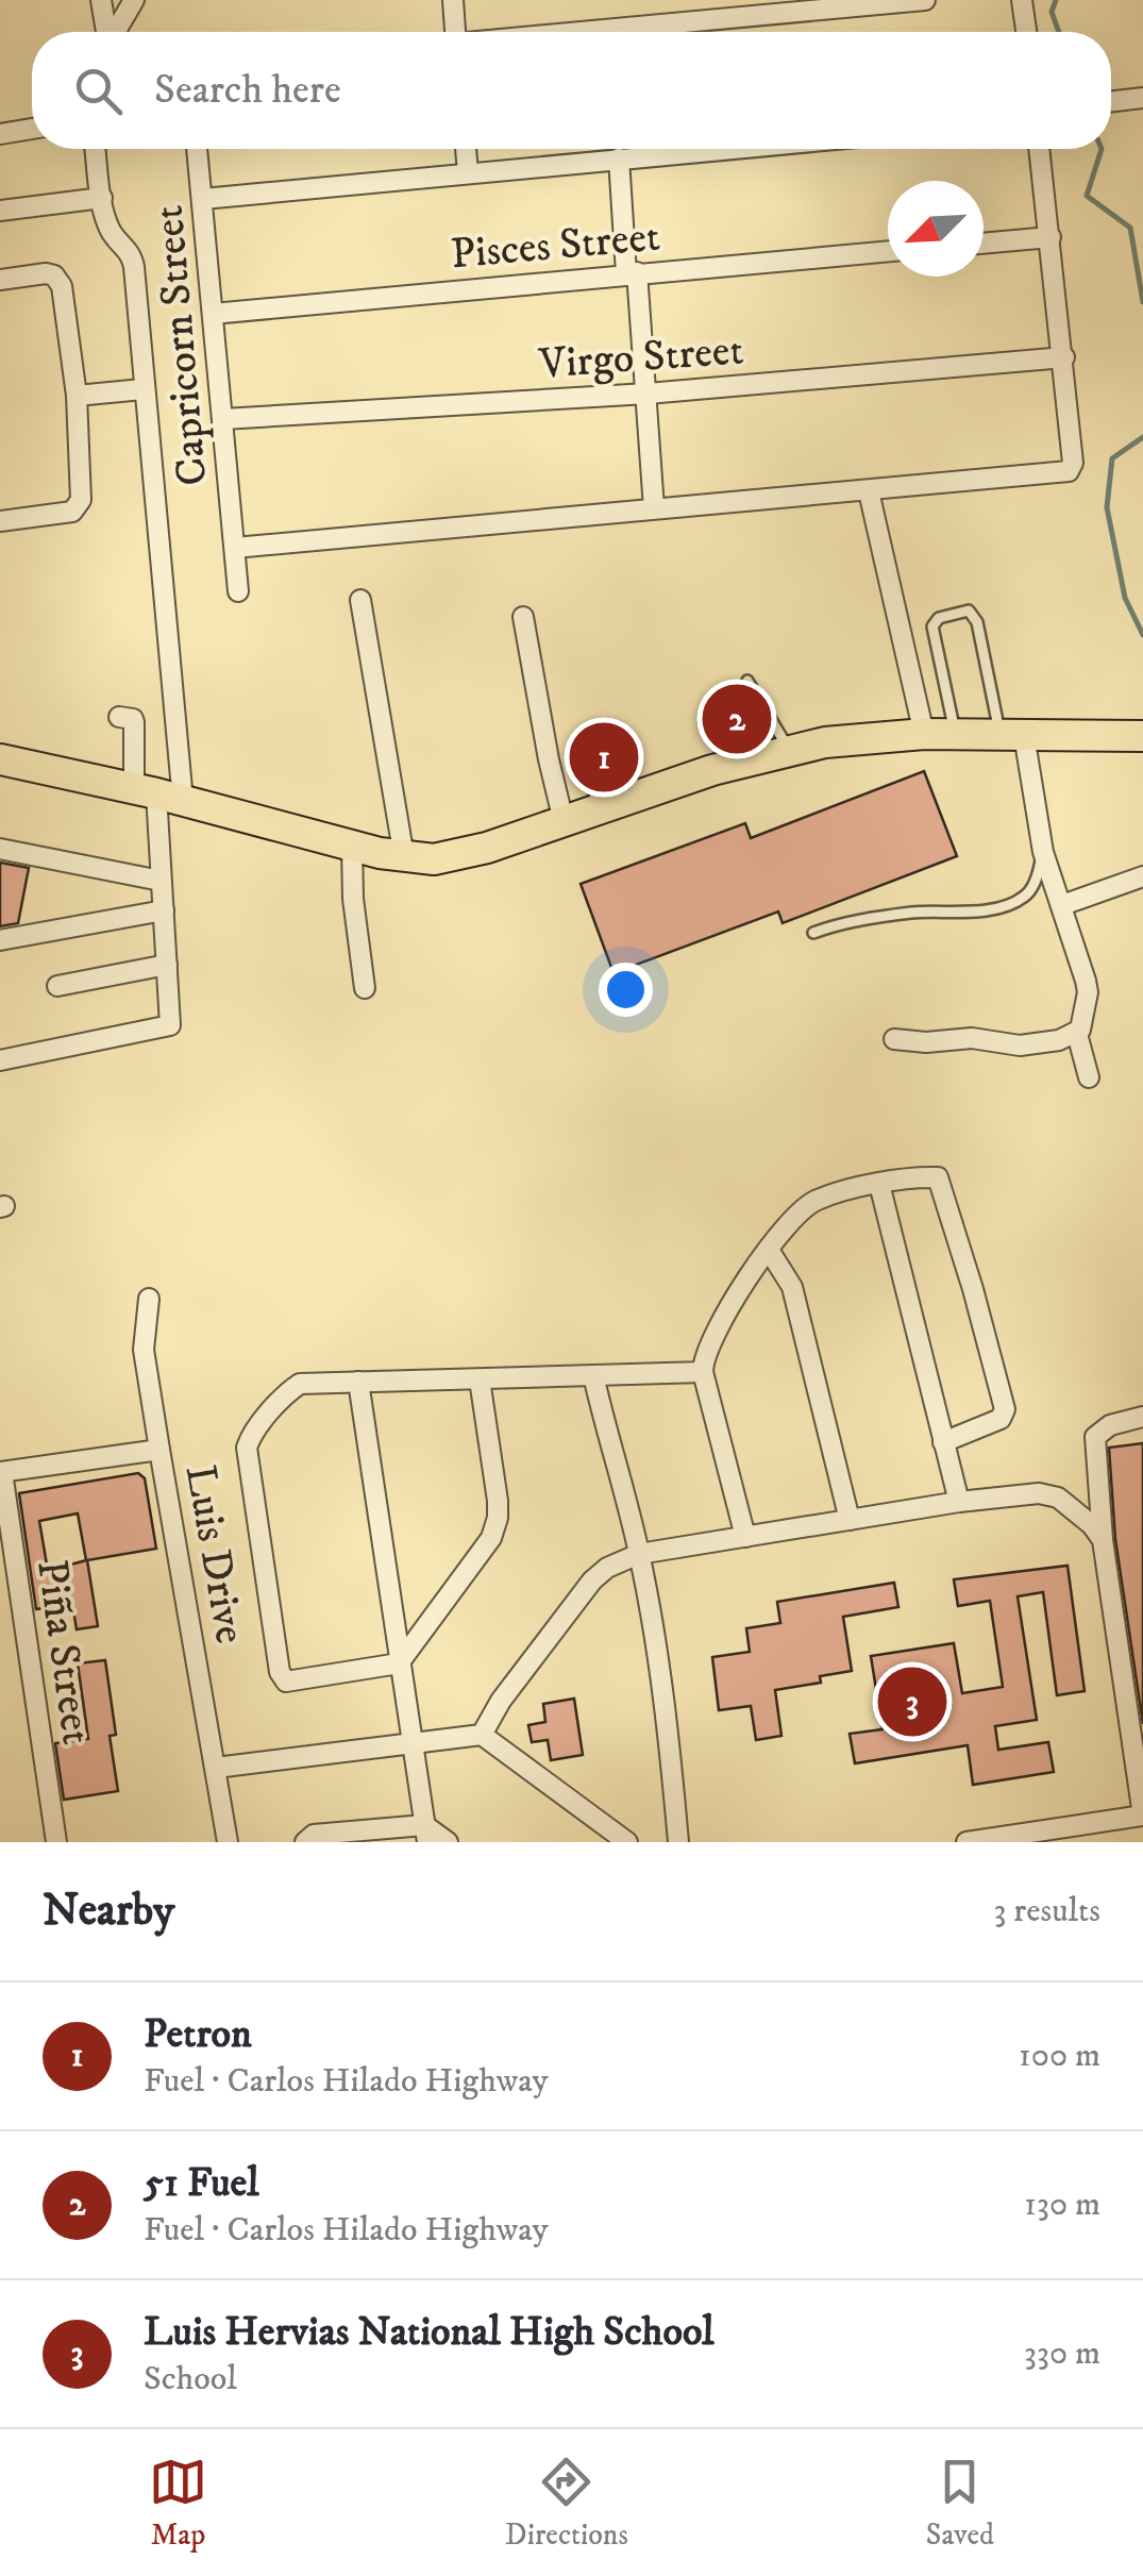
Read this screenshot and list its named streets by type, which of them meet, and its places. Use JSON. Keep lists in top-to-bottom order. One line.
{"streets":{"street":["Pisces Street","Capricorn Street","Virgo Street","Luis Drive","Piña Street"]},"crossings":[["Pisces Street","Capricorn Street"],["Capricorn Street","Virgo Street"],["Luis Drive","Piña Street"]],"north":"bottom left","page":{"search":"Search here","pins":["2","1","3"],"heading":["Nearby","3 results"],"list":[{"mark":"1","name":"Petron","note":"Fuel · Carlos Hilado Highway","value":"100 m"},{"mark":"2","name":"51 Fuel","note":"Fuel · Carlos Hilado Highway","value":"130 m"},{"mark":"3","name":"Luis Hervias National High School","note":"School","value":"330 m"}],"nav":["Map","Directions","Saved"]}}
